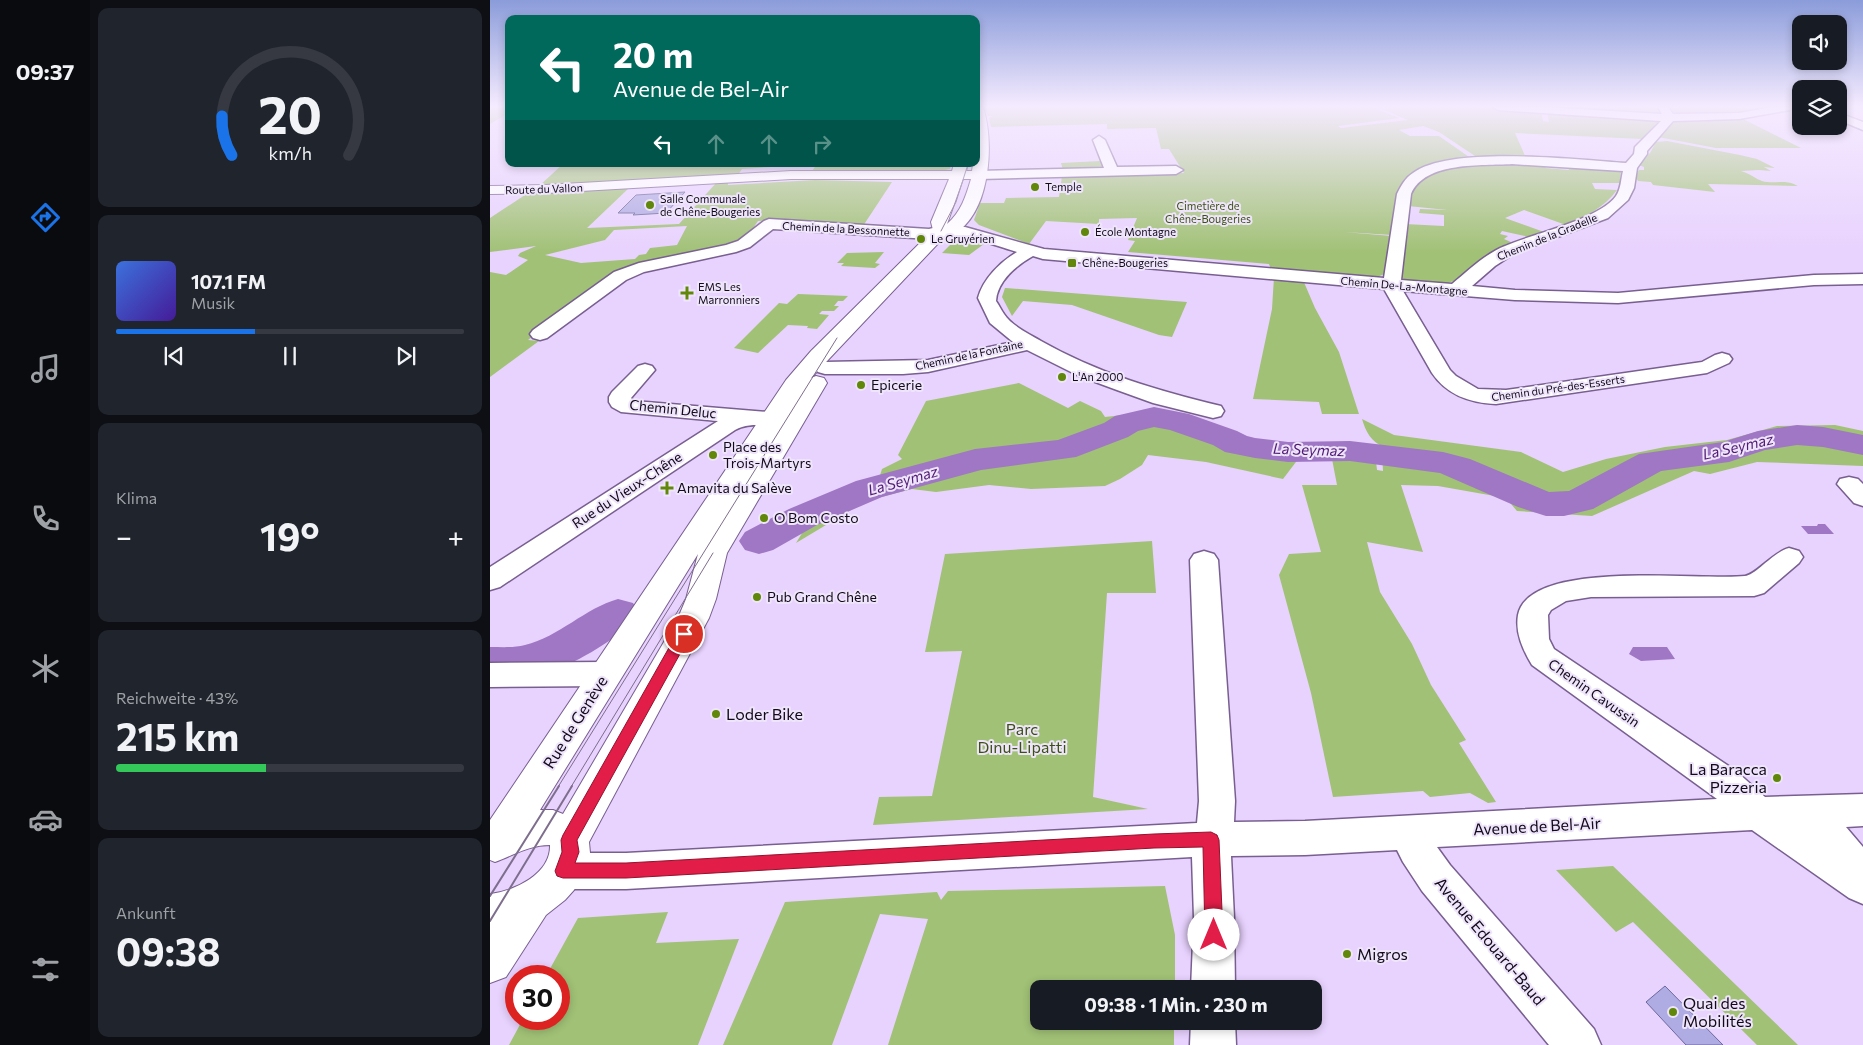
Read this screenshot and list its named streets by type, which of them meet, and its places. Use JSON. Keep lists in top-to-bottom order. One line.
{"streets":{"main road":["Route du Vallon","Rue de Genève"],"street":["Chemin de la Bessonnette","Chemin de la Gradelle","Chemin De-La-Montagne","Chemin de la Fontaine","Chemin du Pré-des-Esserts","Chemin Deluc","Rue du Vieux-Chêne","Chemin Cavussin","Avenue de Bel-Air","Avenue Edouard-Baud"]},"crossings":[["Chemin de la Bessonnette","Chemin De-La-Montagne"],["Chemin de la Bessonnette","Rue de Genève"],["Chemin de la Gradelle","Chemin De-La-Montagne"],["Chemin De-La-Montagne","Chemin du Pré-des-Esserts"],["Chemin De-La-Montagne","Rue de Genève"],["Chemin Deluc","Rue du Vieux-Chêne"],["Chemin Cavussin","Avenue de Bel-Air"],["Rue de Genève","Avenue de Bel-Air"],["Avenue de Bel-Air","Avenue Edouard-Baud"]],"water":["La Seymaz"],"parks":["Cimetière de Chêne-Bougeries","Parc Dinu-Lipatti"],"places":{"other":["Temple","Salle Communale de Chêne-Bougeries","École Montagne","Le Gruyérien","L'An 2000","Epicerie","Place des Trois-Martyrs","O Bom Costo","Pub Grand Chêne","Loder Bike","La Baracca Pizzeria","Migros","Quai des Mobilités"],"transit":["Chêne-Bougeries"],"health":["EMS Les Marronniers","Amavita du Salève"]},"page":{"tabs":"09:37","turn":["20 m","Avenue de Bel-Air"],"song":["107.1 FM","Musik"],"tile":["Klima",["Reichweite · 43%","215 km"],["Ankunft","09:38"]],"heat":["−","19°","+"],"limit":"30","trip":"09:38 · 1 Min. · 230 m","gauge":["20","km/h"]}}
